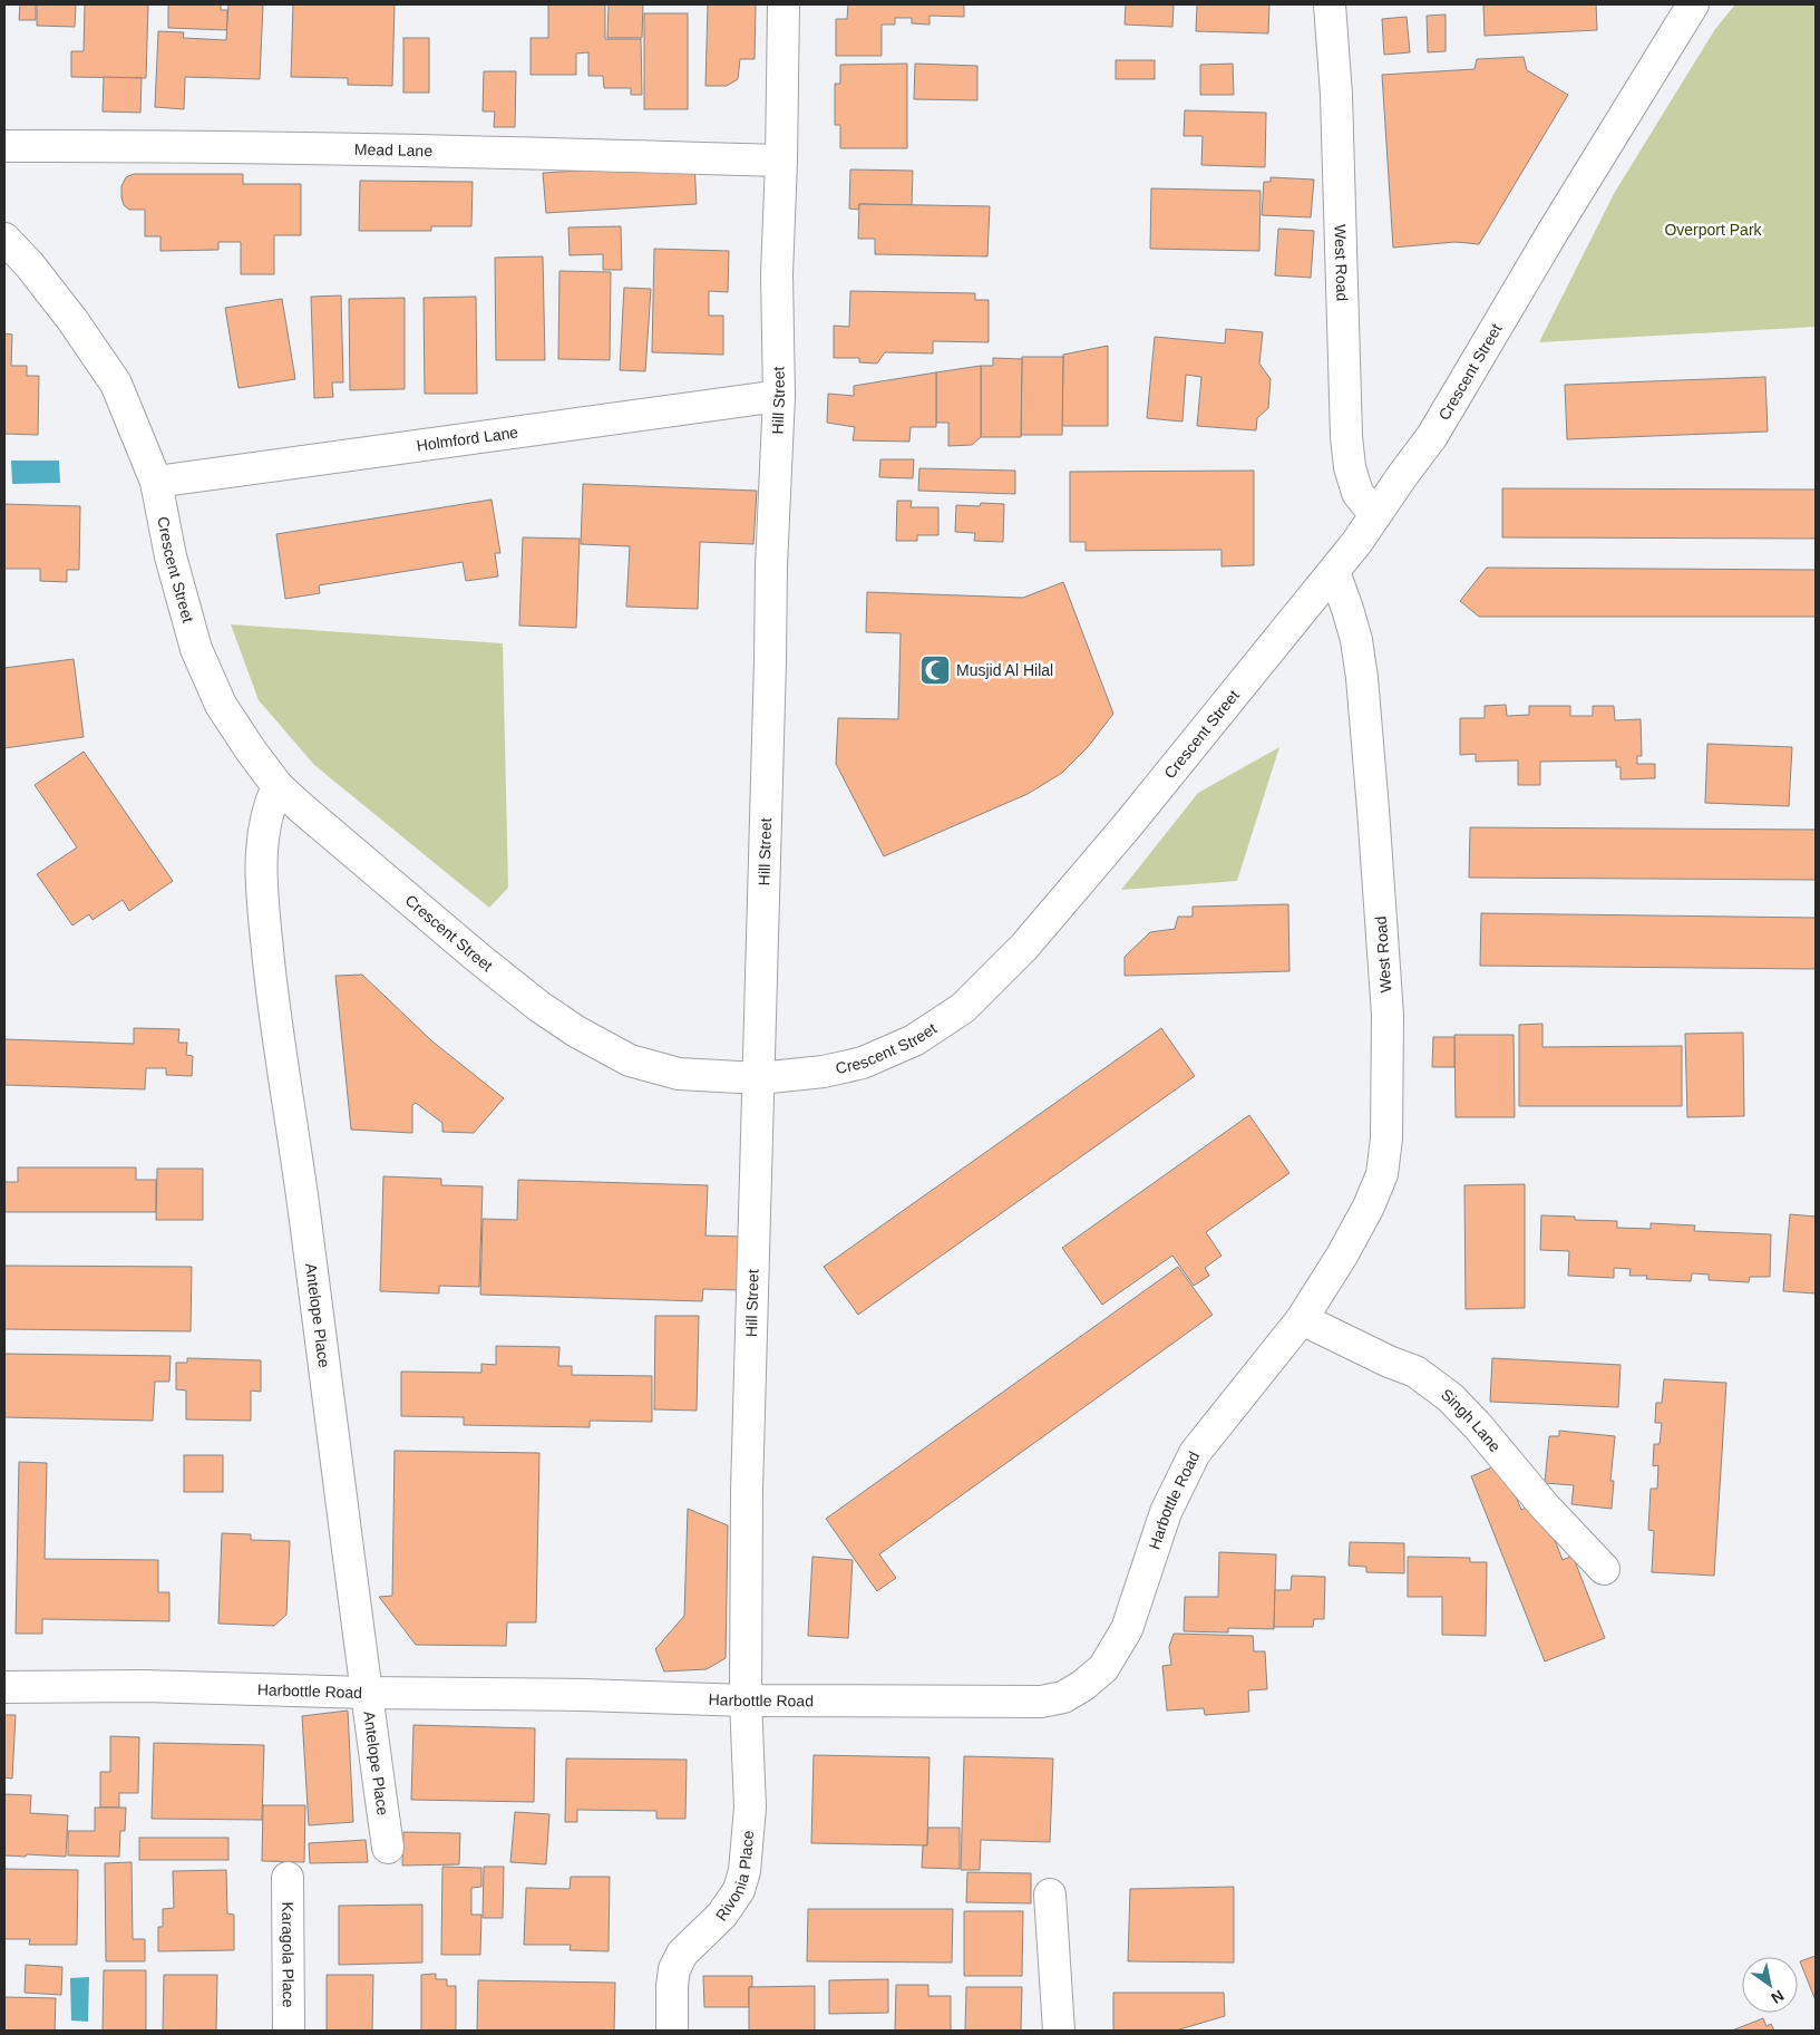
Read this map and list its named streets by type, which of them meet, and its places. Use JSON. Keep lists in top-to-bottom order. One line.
{"streets":{"street":["Mead Lane","West Road","Crescent Street","Hill Street","Holmford Lane","Antelope Place","Singh Lane","Harbottle Road","Rivonia Place","Karagola Place"]},"crossings":[["Mead Lane","Hill Street"],["West Road","Crescent Street"],["West Road","Singh Lane"],["West Road","Harbottle Road"],["Crescent Street","Hill Street"],["Crescent Street","Holmford Lane"],["Crescent Street","Antelope Place"],["Hill Street","Holmford Lane"],["Hill Street","Harbottle Road"],["Hill Street","Rivonia Place"],["Antelope Place","Harbottle Road"],["Singh Lane","Harbottle Road"],["Harbottle Road","Rivonia Place"]],"parks":["Overport Park"],"places":{"mosque":["Musjid Al Hilal"]},"north":"bottom right"}
